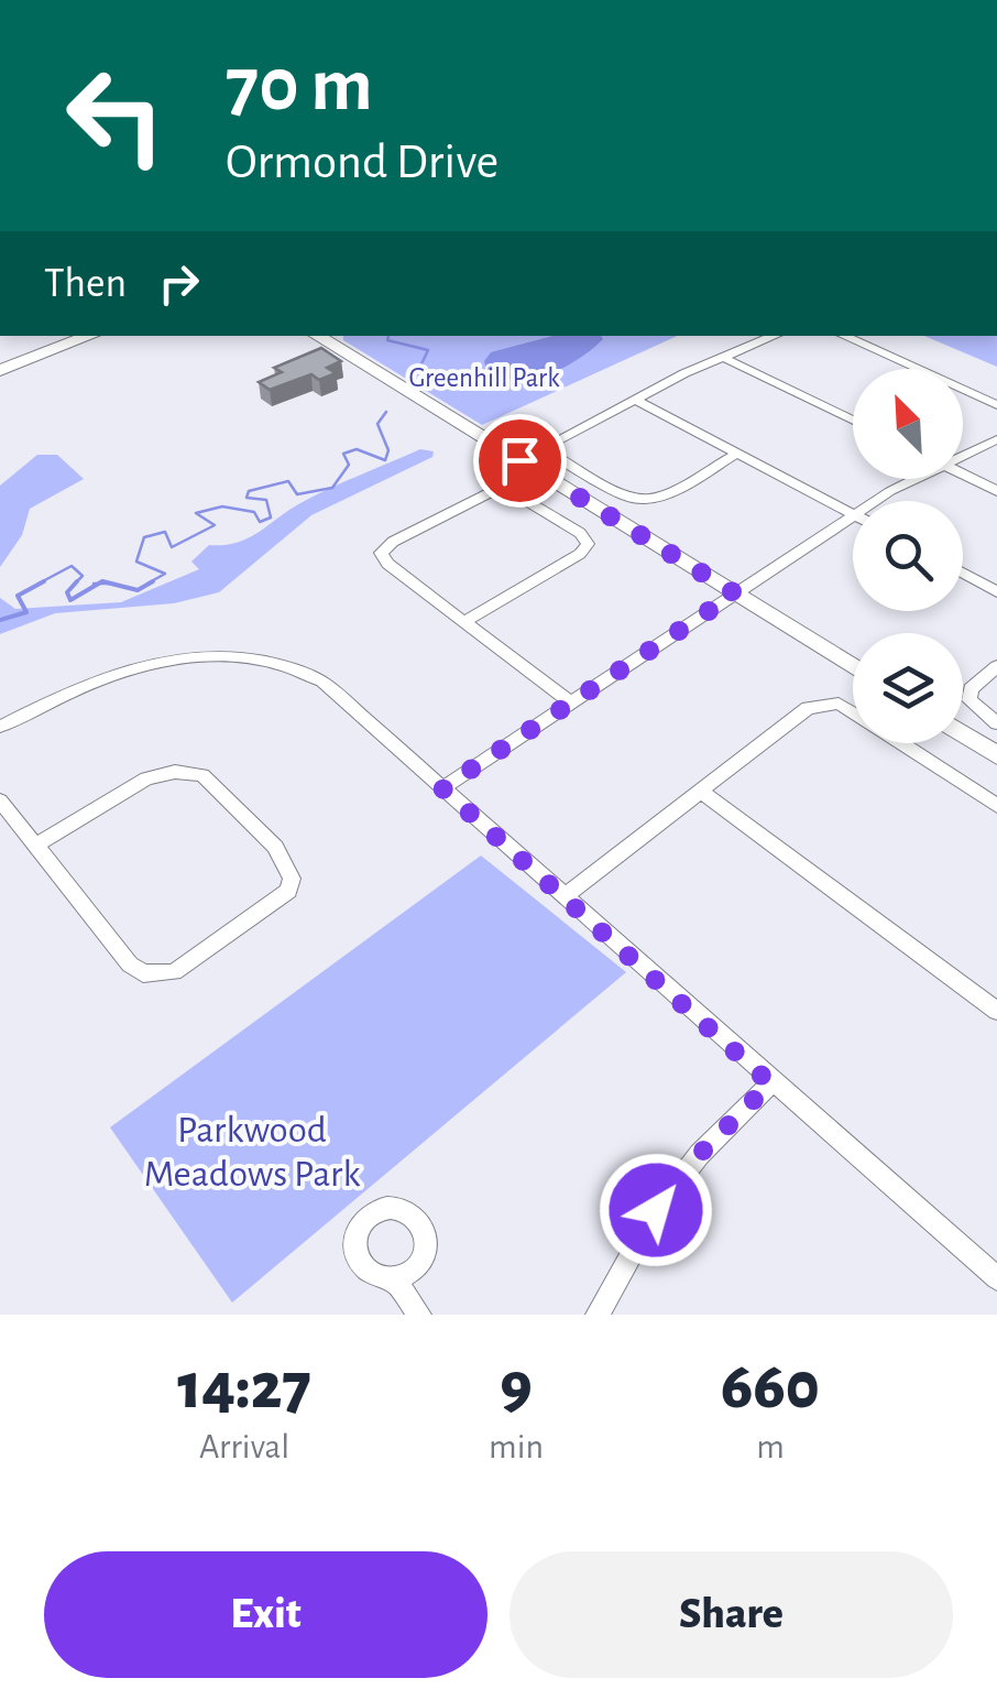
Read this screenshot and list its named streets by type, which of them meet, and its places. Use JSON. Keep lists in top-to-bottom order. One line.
{"parks":["Greenhill Park","Parkwood Meadows Park"],"north":"top left","page":{"turn":["70 m","Ormond Drive"],"then":"Then","eta":["14:27","Arrival","9","min","660","m"],"buttons":["Exit","Share"]}}
